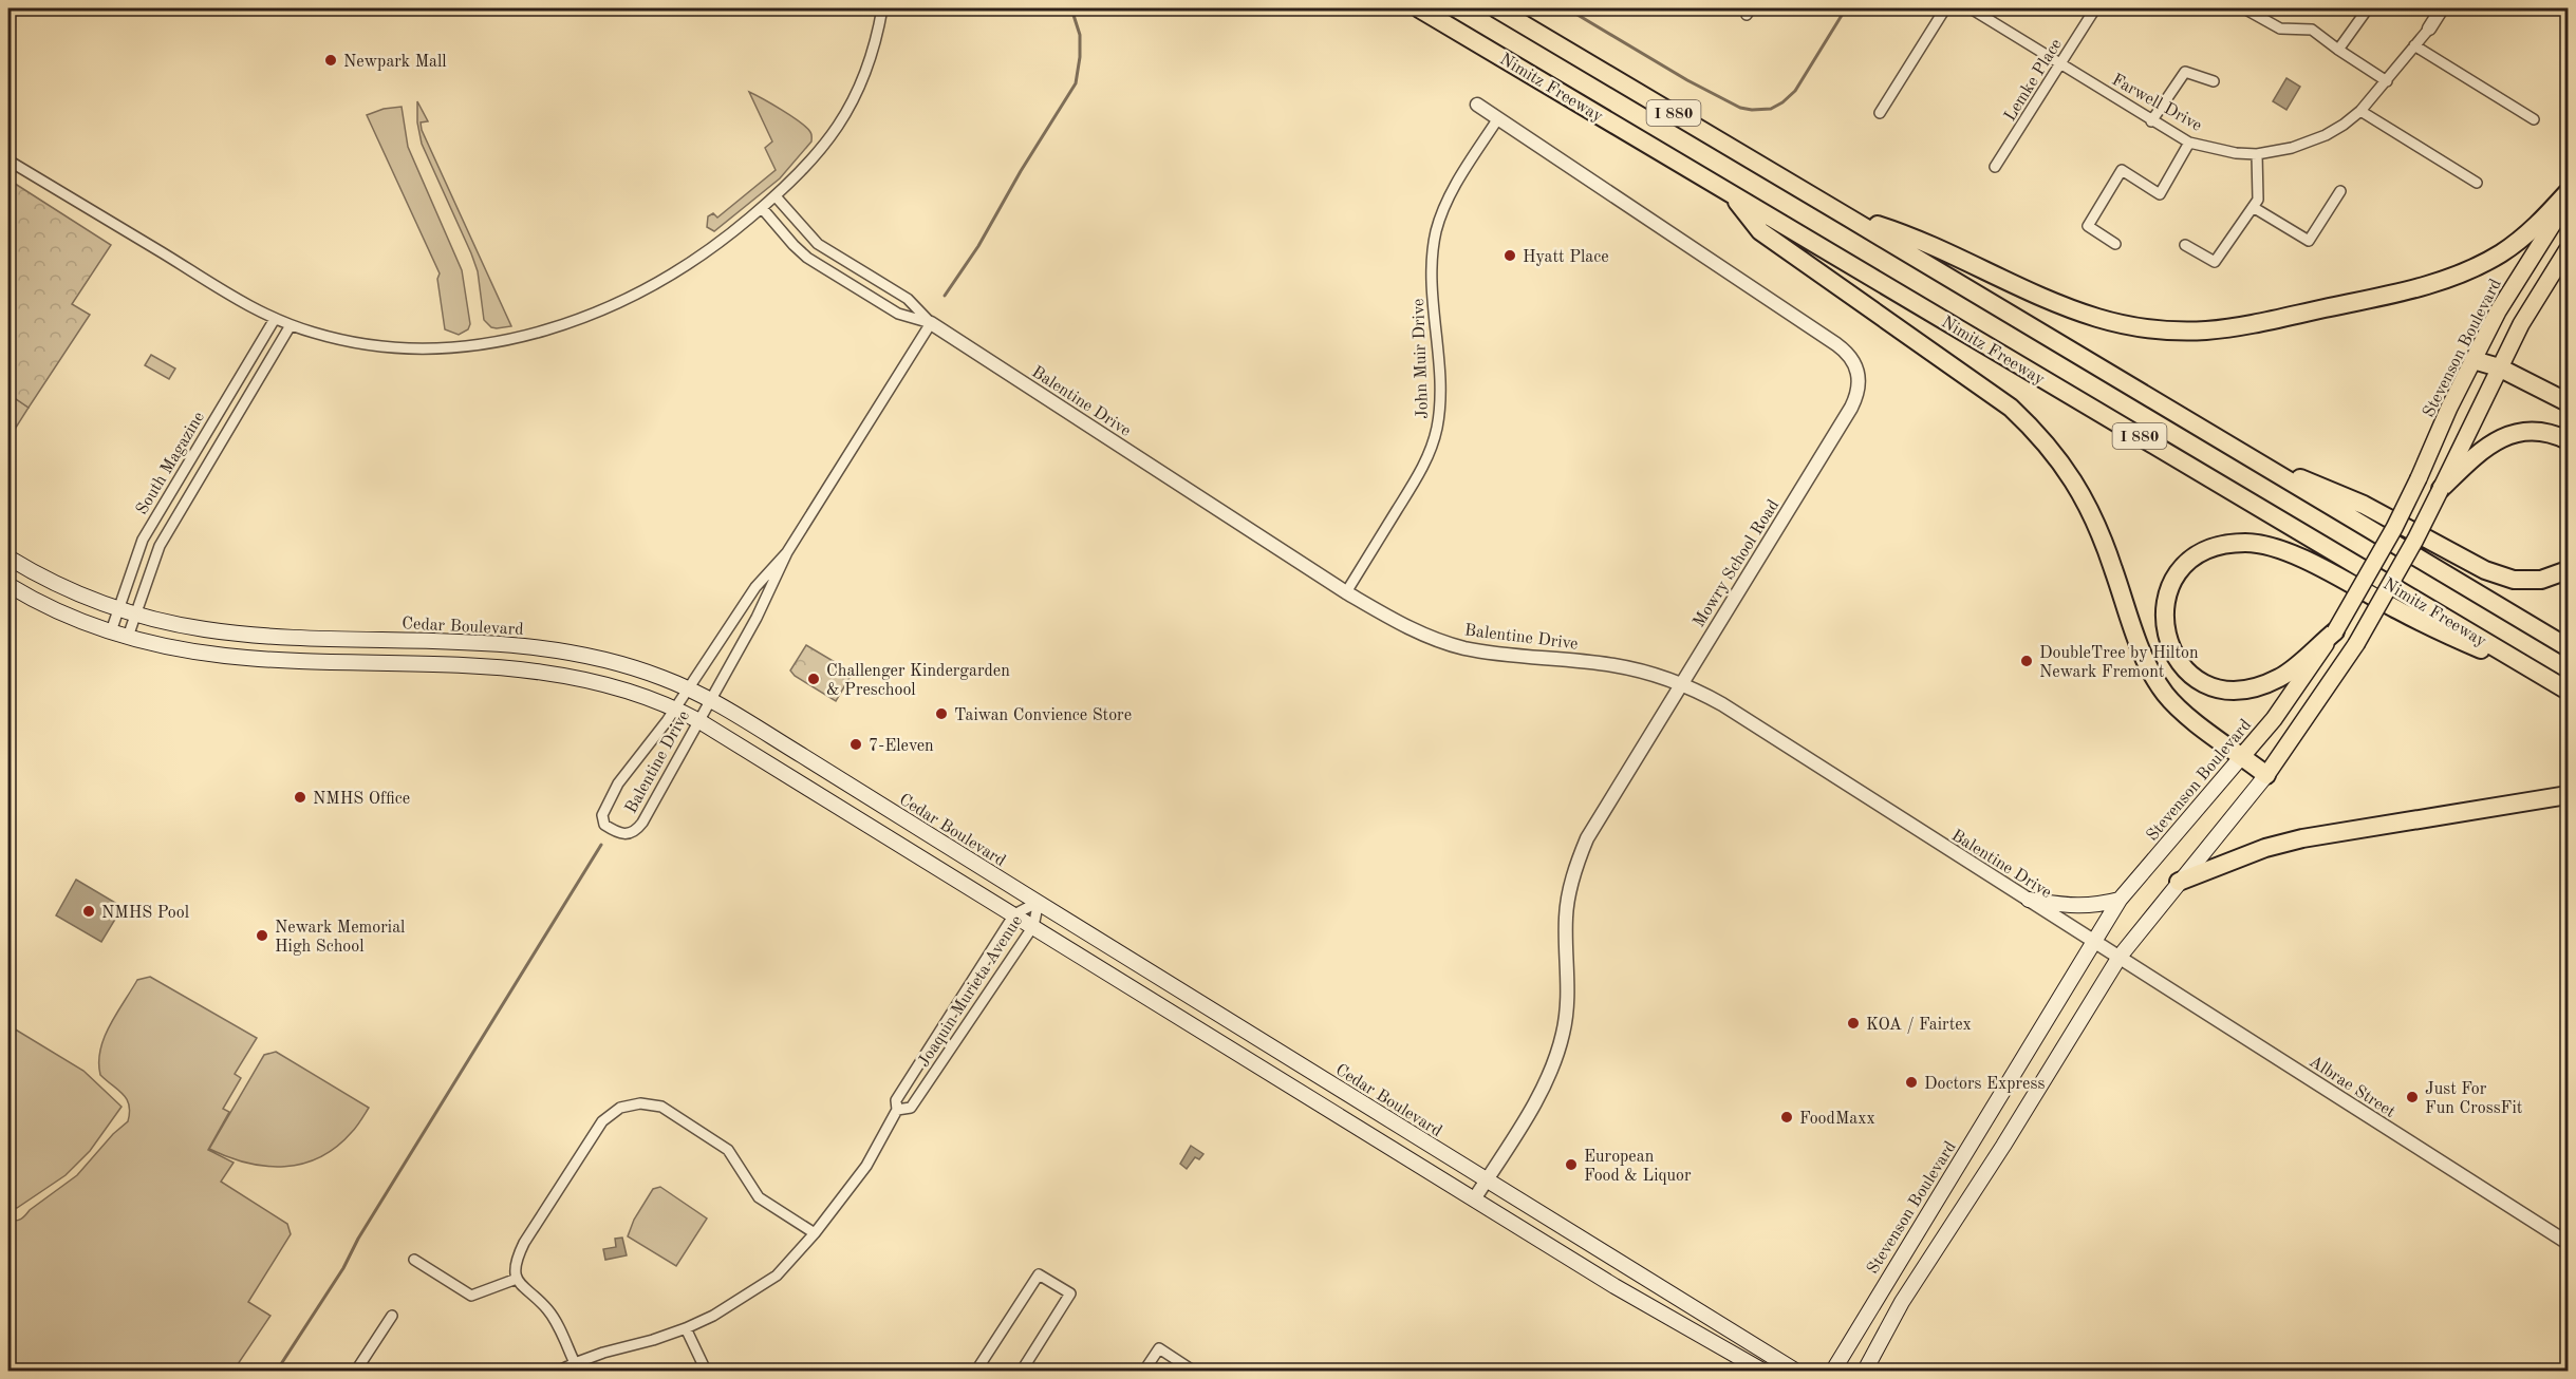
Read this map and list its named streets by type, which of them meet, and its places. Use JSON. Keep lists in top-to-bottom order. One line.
{"streets":{"highway":["Nimitz Freeway","I 880"],"main road":["Stevenson Boulevard","Cedar Boulevard"],"street":["Lemke Place","Farwell Drive","John Muir Drive","Balentine Drive","South Magazine","Mowry School Road","Joaquin Murieta Avenue","Albrae Street"]},"crossings":[["Lemke Place","Farwell Drive"],["Stevenson Boulevard","Balentine Drive"],["John Muir Drive","Balentine Drive"],["John Muir Drive","Mowry School Road"],["Balentine Drive","Mowry School Road"],["Balentine Drive","Cedar Boulevard"],["Balentine Drive","Albrae Street"],["South Magazine","Cedar Boulevard"],["Mowry School Road","Cedar Boulevard"],["Cedar Boulevard","Joaquin Murieta Avenue"]],"places":["Newpark Mall","Hyatt Place","DoubleTree by Hilton Newark Fremont","Challenger Kindergarden & Preschool","Taiwan Convience Store","7-Eleven","NMHS Office","NMHS Pool","Newark Memorial High School","KOA / Fairtex","Doctors Express","Just For Fun CrossFit","FoodMaxx","European Food & Liquor"]}
